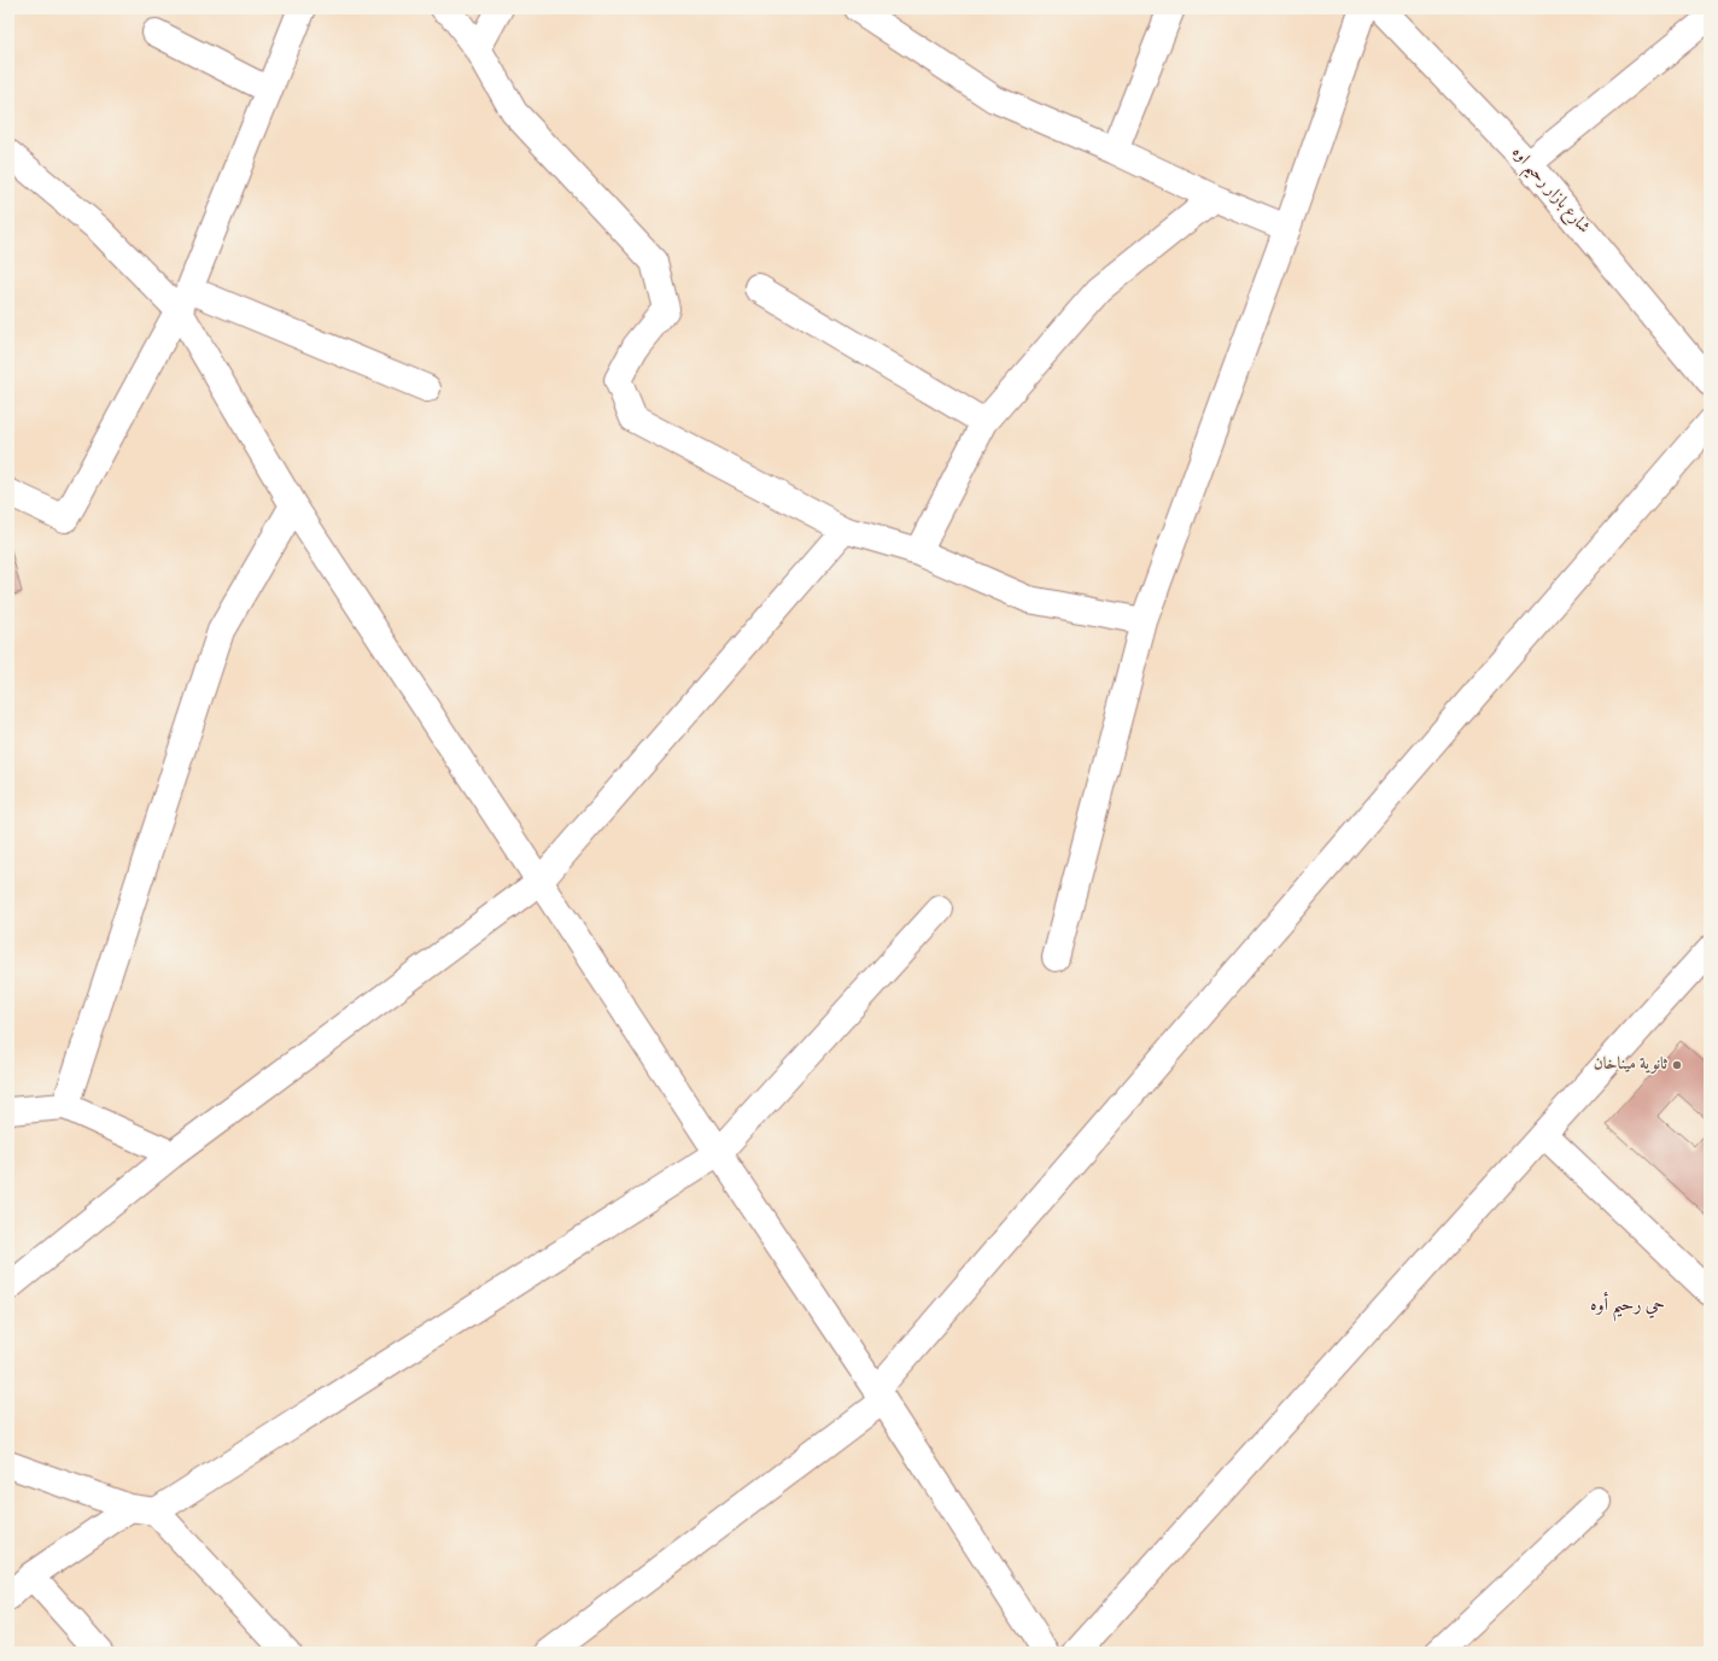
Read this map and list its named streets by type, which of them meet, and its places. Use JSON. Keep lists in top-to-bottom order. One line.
{"streets":{"street":["شارع بازار رحيم اوه"]},"districts":["حي رحيم أوه"],"places":["ثانوية ميناخان"]}
